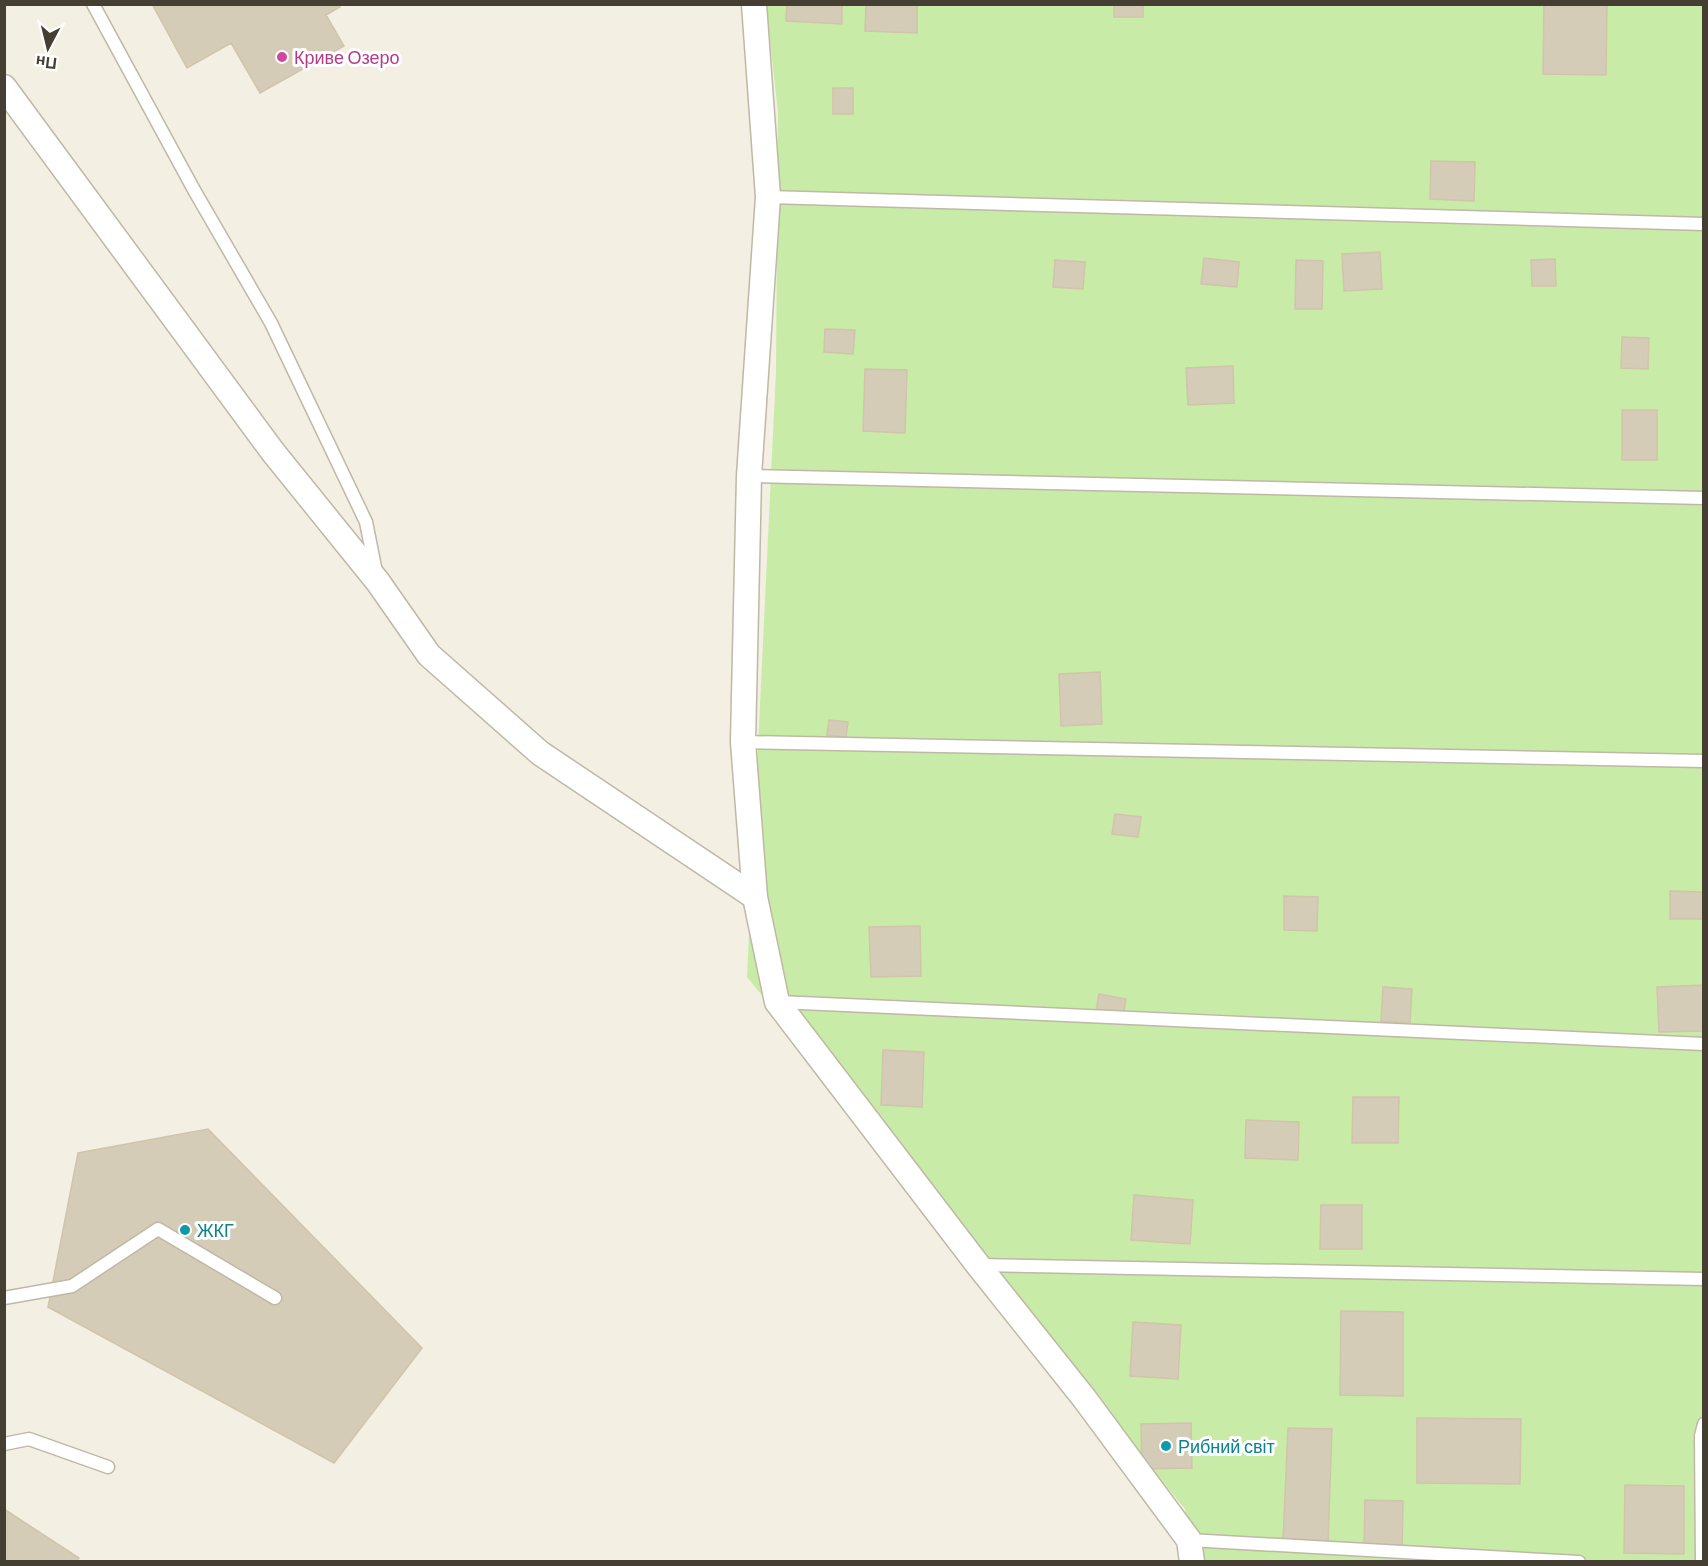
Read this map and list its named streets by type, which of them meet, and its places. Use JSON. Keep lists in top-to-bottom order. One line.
{"places":["Криве Озеро","ЖКГ","Рибний світ"],"north":"bottom"}
